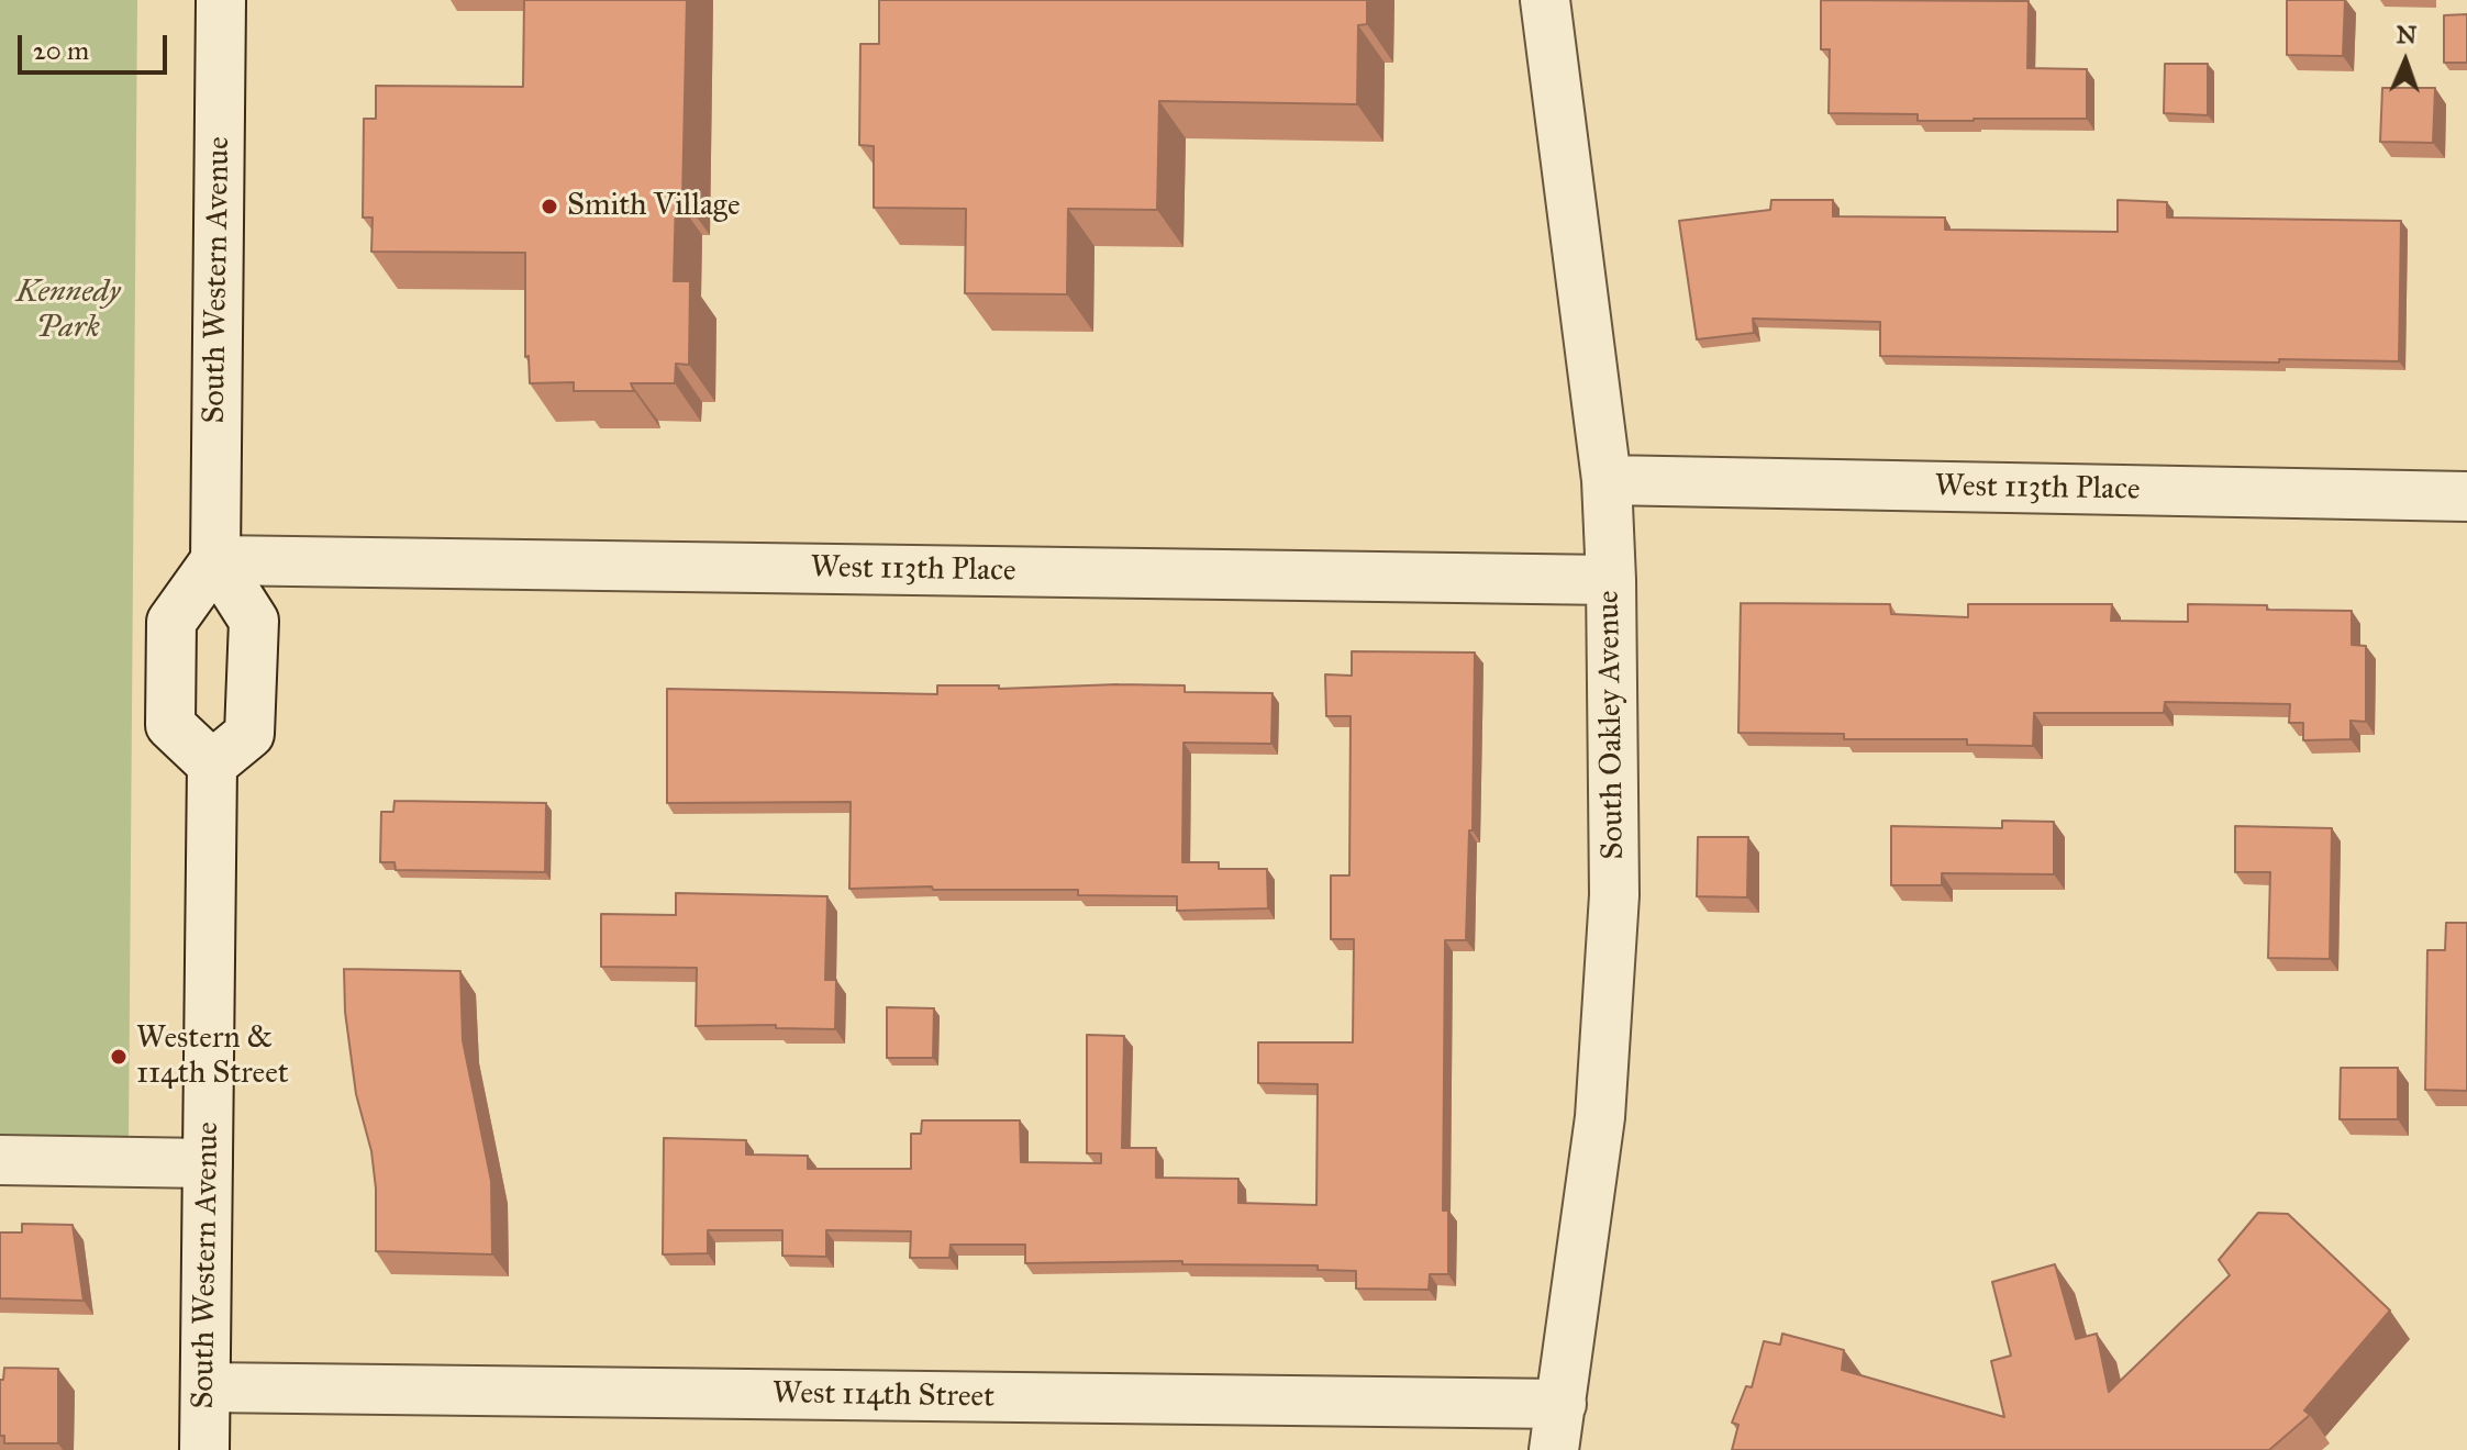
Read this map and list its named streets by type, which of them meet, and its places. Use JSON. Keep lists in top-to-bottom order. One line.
{"streets":{"street":["South Western Avenue","West 113th Place","South Oakley Avenue","West 114th Street"]},"crossings":[["South Western Avenue","West 113th Place"],["South Western Avenue","West 114th Street"],["West 113th Place","South Oakley Avenue"],["South Oakley Avenue","West 114th Street"]],"parks":["Kennedy Park"],"places":["Smith Village","Western & 114th Street"],"scale_bar":"20 m","north":"top"}
